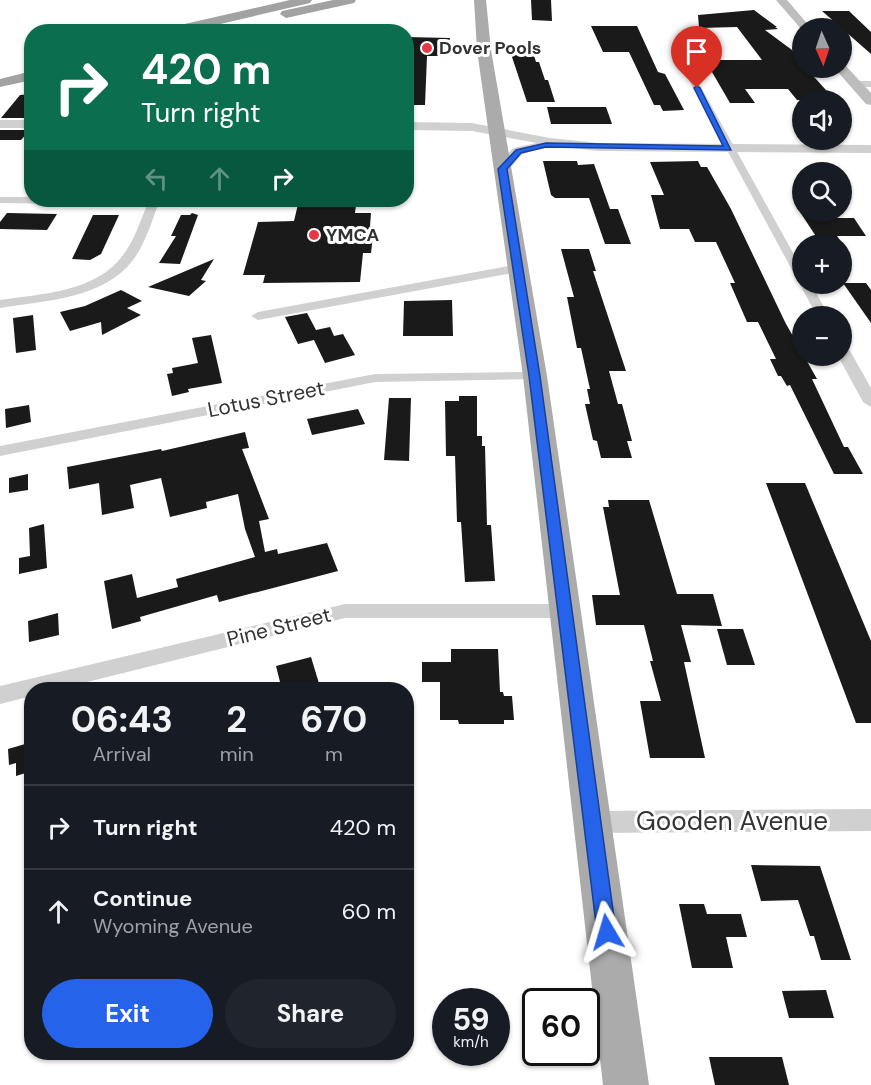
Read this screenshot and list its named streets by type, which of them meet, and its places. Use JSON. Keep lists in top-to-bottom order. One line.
{"streets":{"street":["Lotus Street","Pine Street","Gooden Avenue"]},"places":["Dover Pools","YMCA"],"north":"bottom","page":{"map_buttons":["+","−"],"turn":["420 m","Turn right"],"eta":["06:43","Arrival","2","min","670","m"],"list":[{"name":"Turn right","value":"420 m"},{"name":"Continue","note":"Wyoming Avenue","value":"60 m"}],"buttons":["Exit","Share"],"speed":"59 km/h","limit":"60"}}
